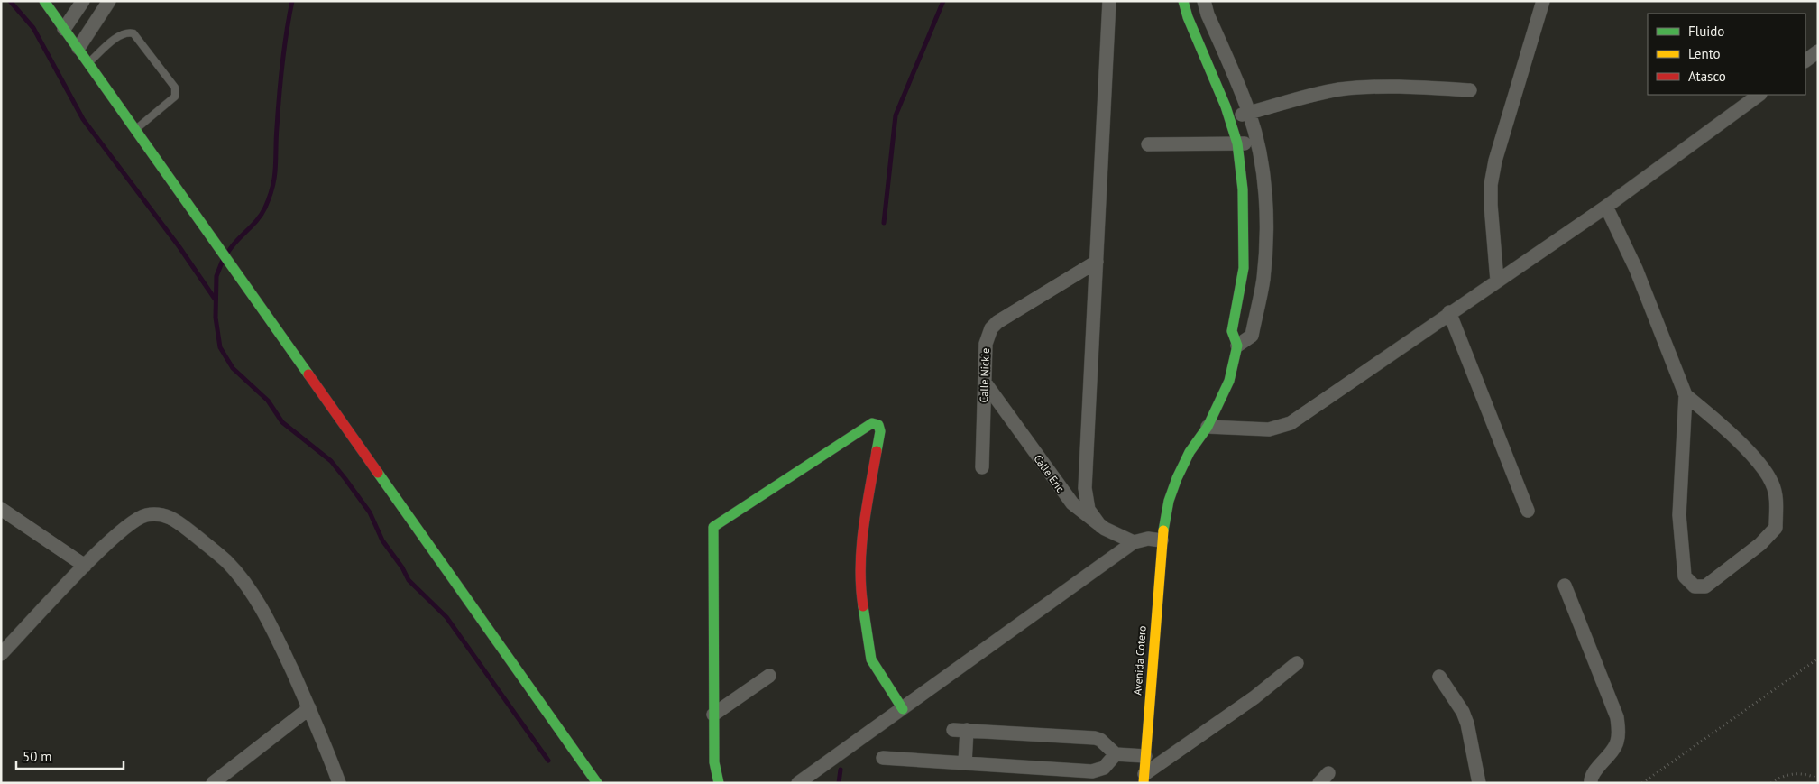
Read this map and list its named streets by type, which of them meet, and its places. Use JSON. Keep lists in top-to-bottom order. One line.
{"streets":{"street":["Calle Nickie","Calle Eric","Avenida Cotero"]},"crossings":[["Calle Nickie","Calle Eric"]],"legend":["Fluido","Lento","Atasco"],"scale_bar":"50 m"}
